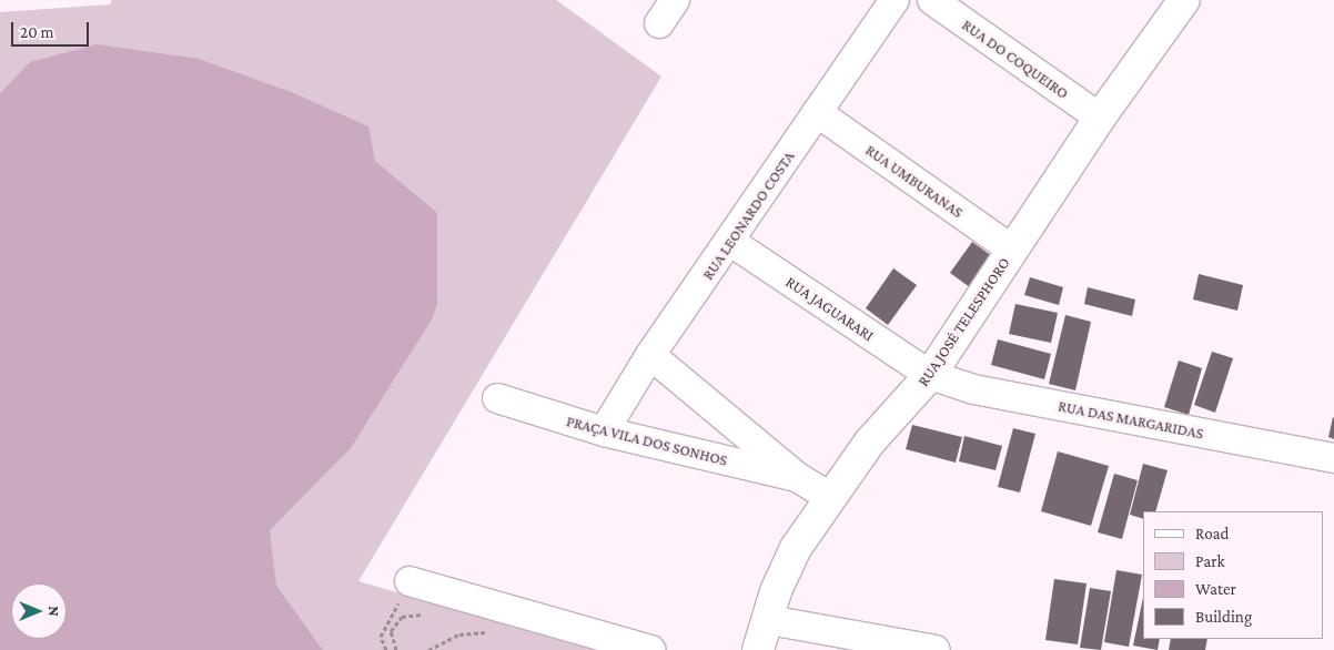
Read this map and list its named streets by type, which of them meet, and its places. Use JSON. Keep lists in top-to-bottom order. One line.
{"streets":{"street":["RUA DO COQUEIRO","RUA UMBURANAS","RUA LEONARDO COSTA","RUA JAGUARARI","RUA JOSÉ TELESPHORO","RUA DAS MARGARIDAS","PRAÇA VILA DOS SONHOS"]},"crossings":[["RUA DO COQUEIRO","RUA JOSÉ TELESPHORO"],["RUA UMBURANAS","RUA LEONARDO COSTA"],["RUA UMBURANAS","RUA JOSÉ TELESPHORO"],["RUA LEONARDO COSTA","RUA JAGUARARI"],["RUA LEONARDO COSTA","PRAÇA VILA DOS SONHOS"],["RUA JAGUARARI","RUA JOSÉ TELESPHORO"],["RUA JAGUARARI","RUA DAS MARGARIDAS"],["RUA JOSÉ TELESPHORO","RUA DAS MARGARIDAS"],["RUA JOSÉ TELESPHORO","PRAÇA VILA DOS SONHOS"]],"legend":["Road","Park","Water","Building"],"scale_bar":"20 m","north":"right"}
